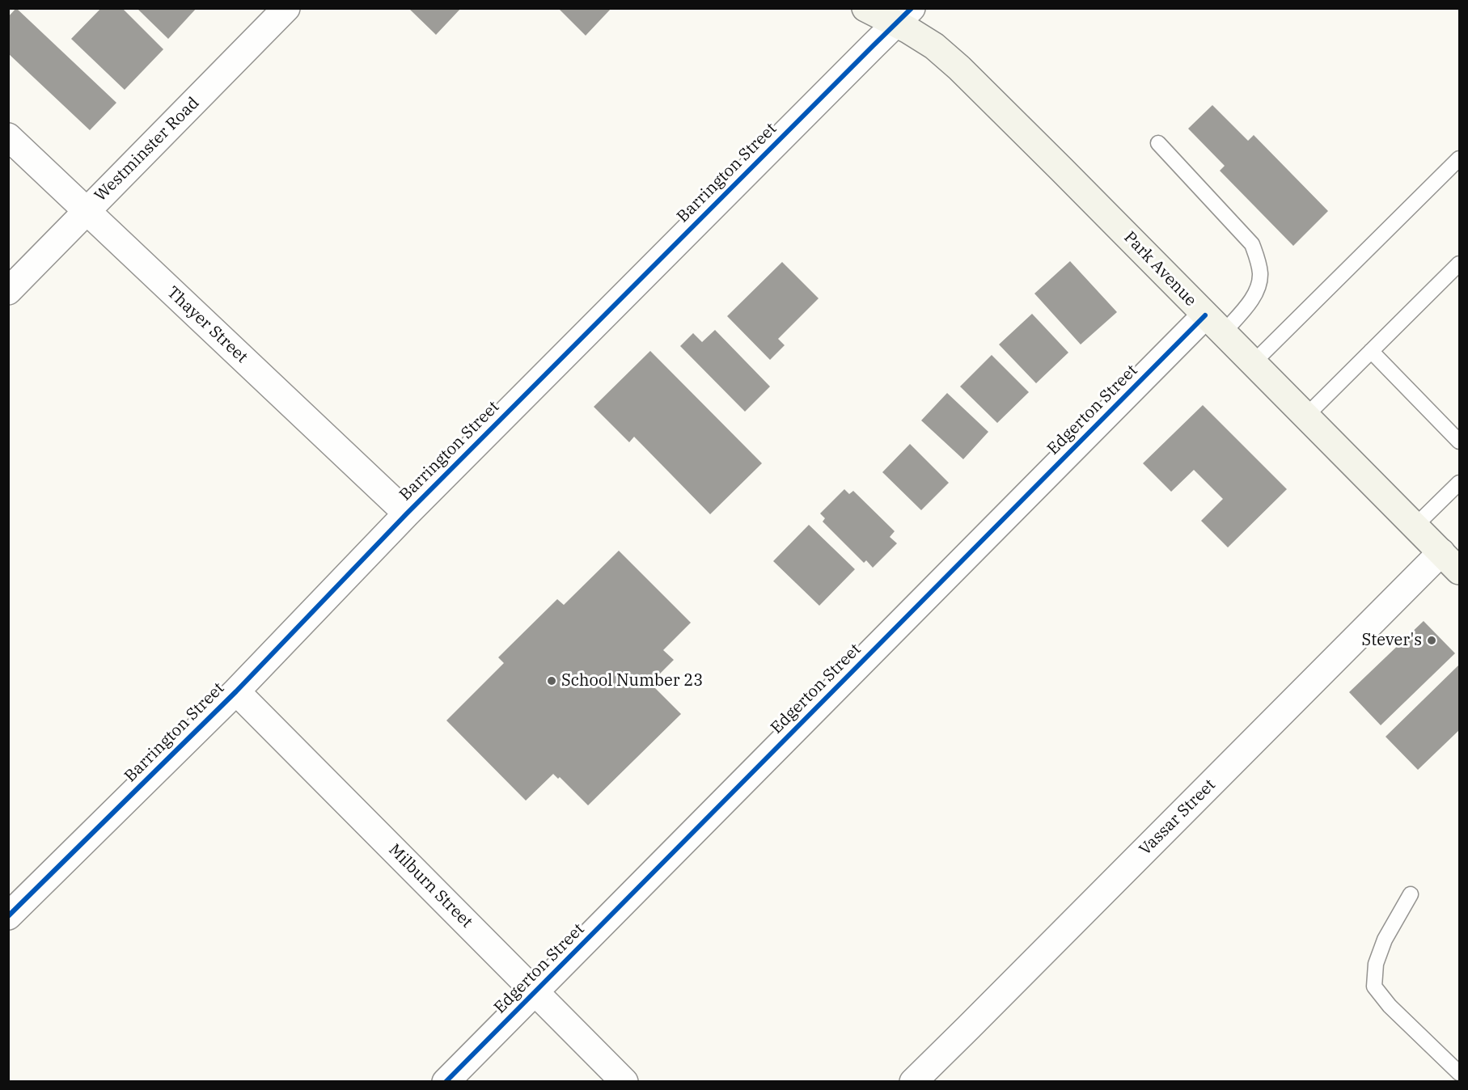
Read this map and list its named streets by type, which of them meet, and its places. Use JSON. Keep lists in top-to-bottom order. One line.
{"streets":{"street":["Westminster Road","Barrington Street","Park Avenue","Thayer Street","Edgerton Street","Vassar Street","Milburn Street"]},"crossings":[["Westminster Road","Thayer Street"],["Barrington Street","Park Avenue"],["Barrington Street","Thayer Street"],["Barrington Street","Milburn Street"],["Park Avenue","Edgerton Street"],["Park Avenue","Vassar Street"],["Edgerton Street","Milburn Street"]],"places":["Stever's","School Number 23"]}
